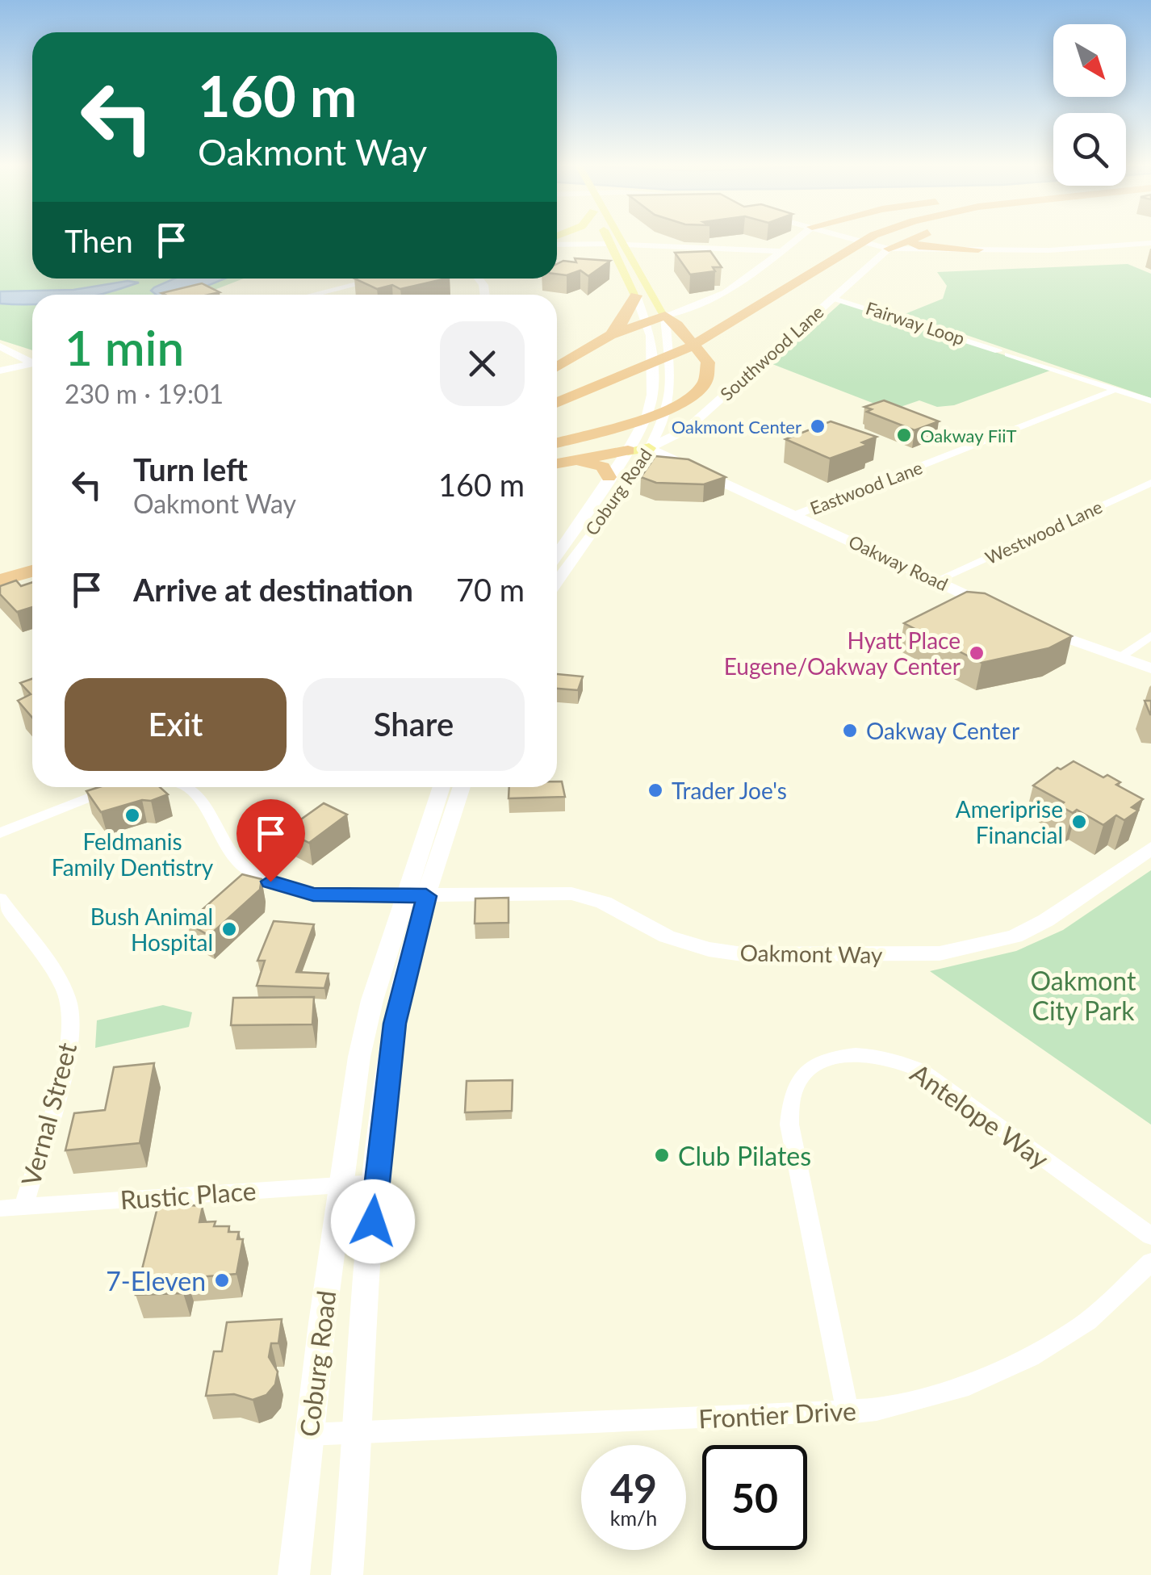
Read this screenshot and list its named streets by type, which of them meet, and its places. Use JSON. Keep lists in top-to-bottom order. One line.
{"streets":{"main road":["Southwood Lane","Coburg Road","Oakway Road","Oakmont Way"],"street":["Fairway Loop","Eastwood Lane","Westwood Lane","Vernal Street","Antelope Way","Rustic Place","Frontier Drive"]},"crossings":[["Fairway Loop","Southwood Lane"],["Fairway Loop","Eastwood Lane"],["Southwood Lane","Coburg Road"],["Southwood Lane","Oakway Road"],["Eastwood Lane","Oakway Road"],["Coburg Road","Oakway Road"],["Coburg Road","Oakmont Way"],["Coburg Road","Rustic Place"],["Coburg Road","Frontier Drive"],["Westwood Lane","Oakway Road"],["Vernal Street","Rustic Place"],["Antelope Way","Frontier Drive"]],"parks":["Oakmont City Park"],"places":["Oakmont Center","Oakway FiiT","Hyatt Place Eugene/Oakway Center","Oakway Center","Trader Joe's","Feldmanis Family Dentistry","Ameriprise Financial","Bush Animal Hospital","Club Pilates","7-Eleven"],"north":"bottom right","page":{"turn":["160 m","Oakmont Way"],"then":"Then","heading":["1 min","230 m · 19:01"],"list":[{"name":"Turn left","note":"Oakmont Way","value":"160 m"},{"name":"Arrive at destination","value":"70 m"}],"buttons":["Exit","Share"],"speed":"49 km/h","limit":"50"}}
